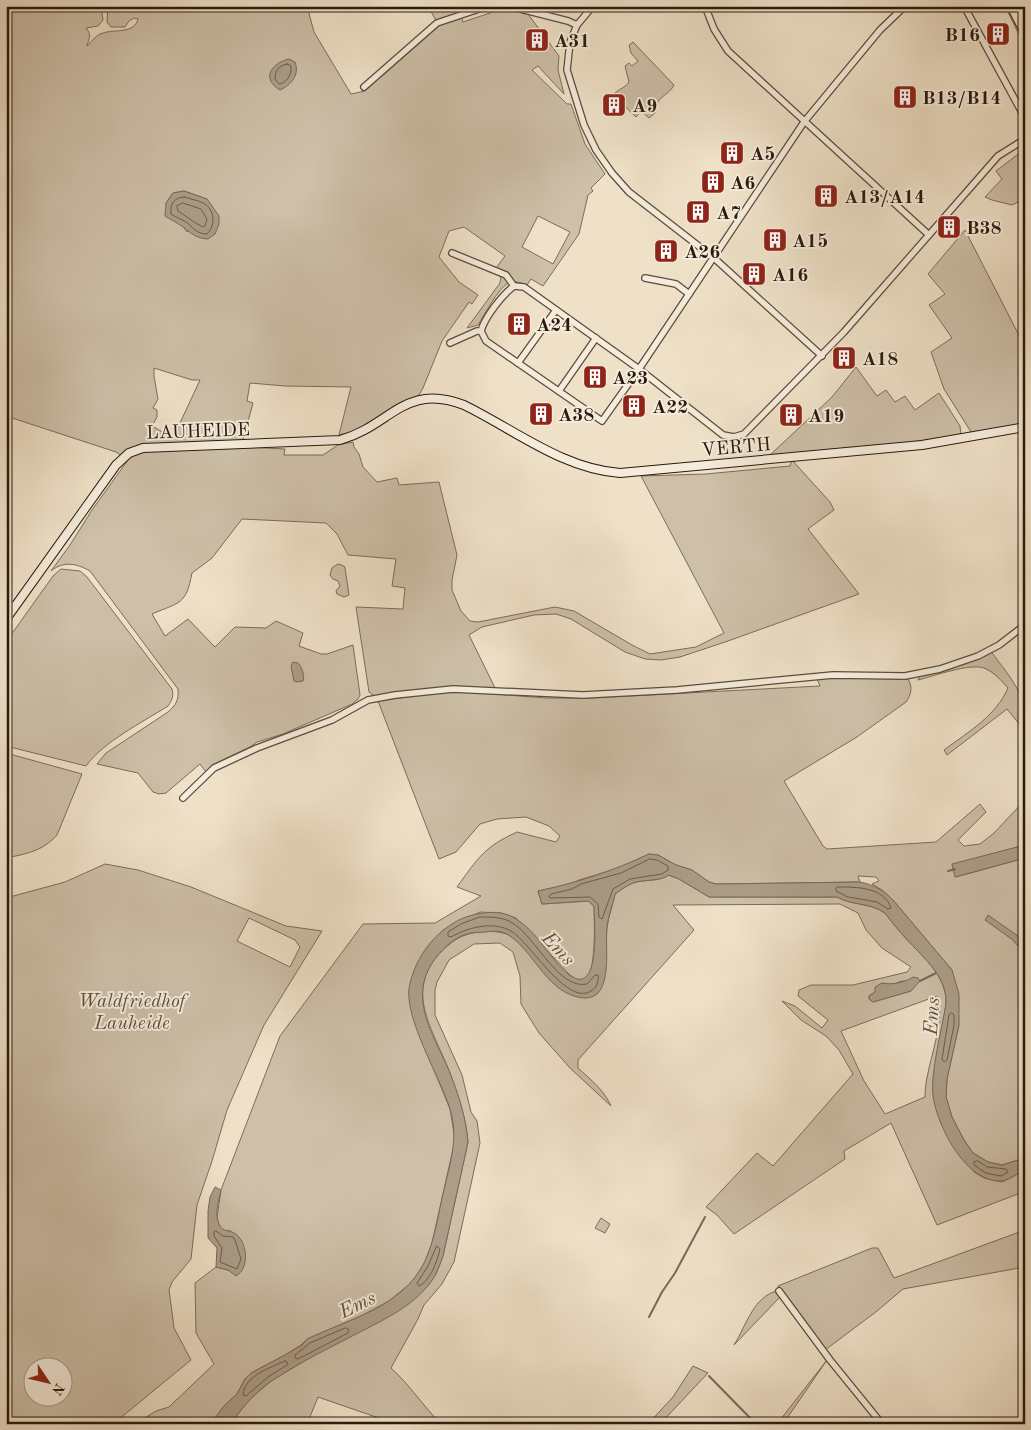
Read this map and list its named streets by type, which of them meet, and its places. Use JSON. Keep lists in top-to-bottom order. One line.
{"streets":{"street":["LAUHEIDE","VERTH"]},"crossings":[["LAUHEIDE","VERTH"]],"water":["Ems"],"parks":["Waldfriedhof Lauheide"],"places":{"building":["B16","A31","B13/B14","A9","A5","A6","A13/A14","A7","B38","A15","A26","A16","A24","A18","A23","A22","A38","A19"]},"north":"bottom right"}
